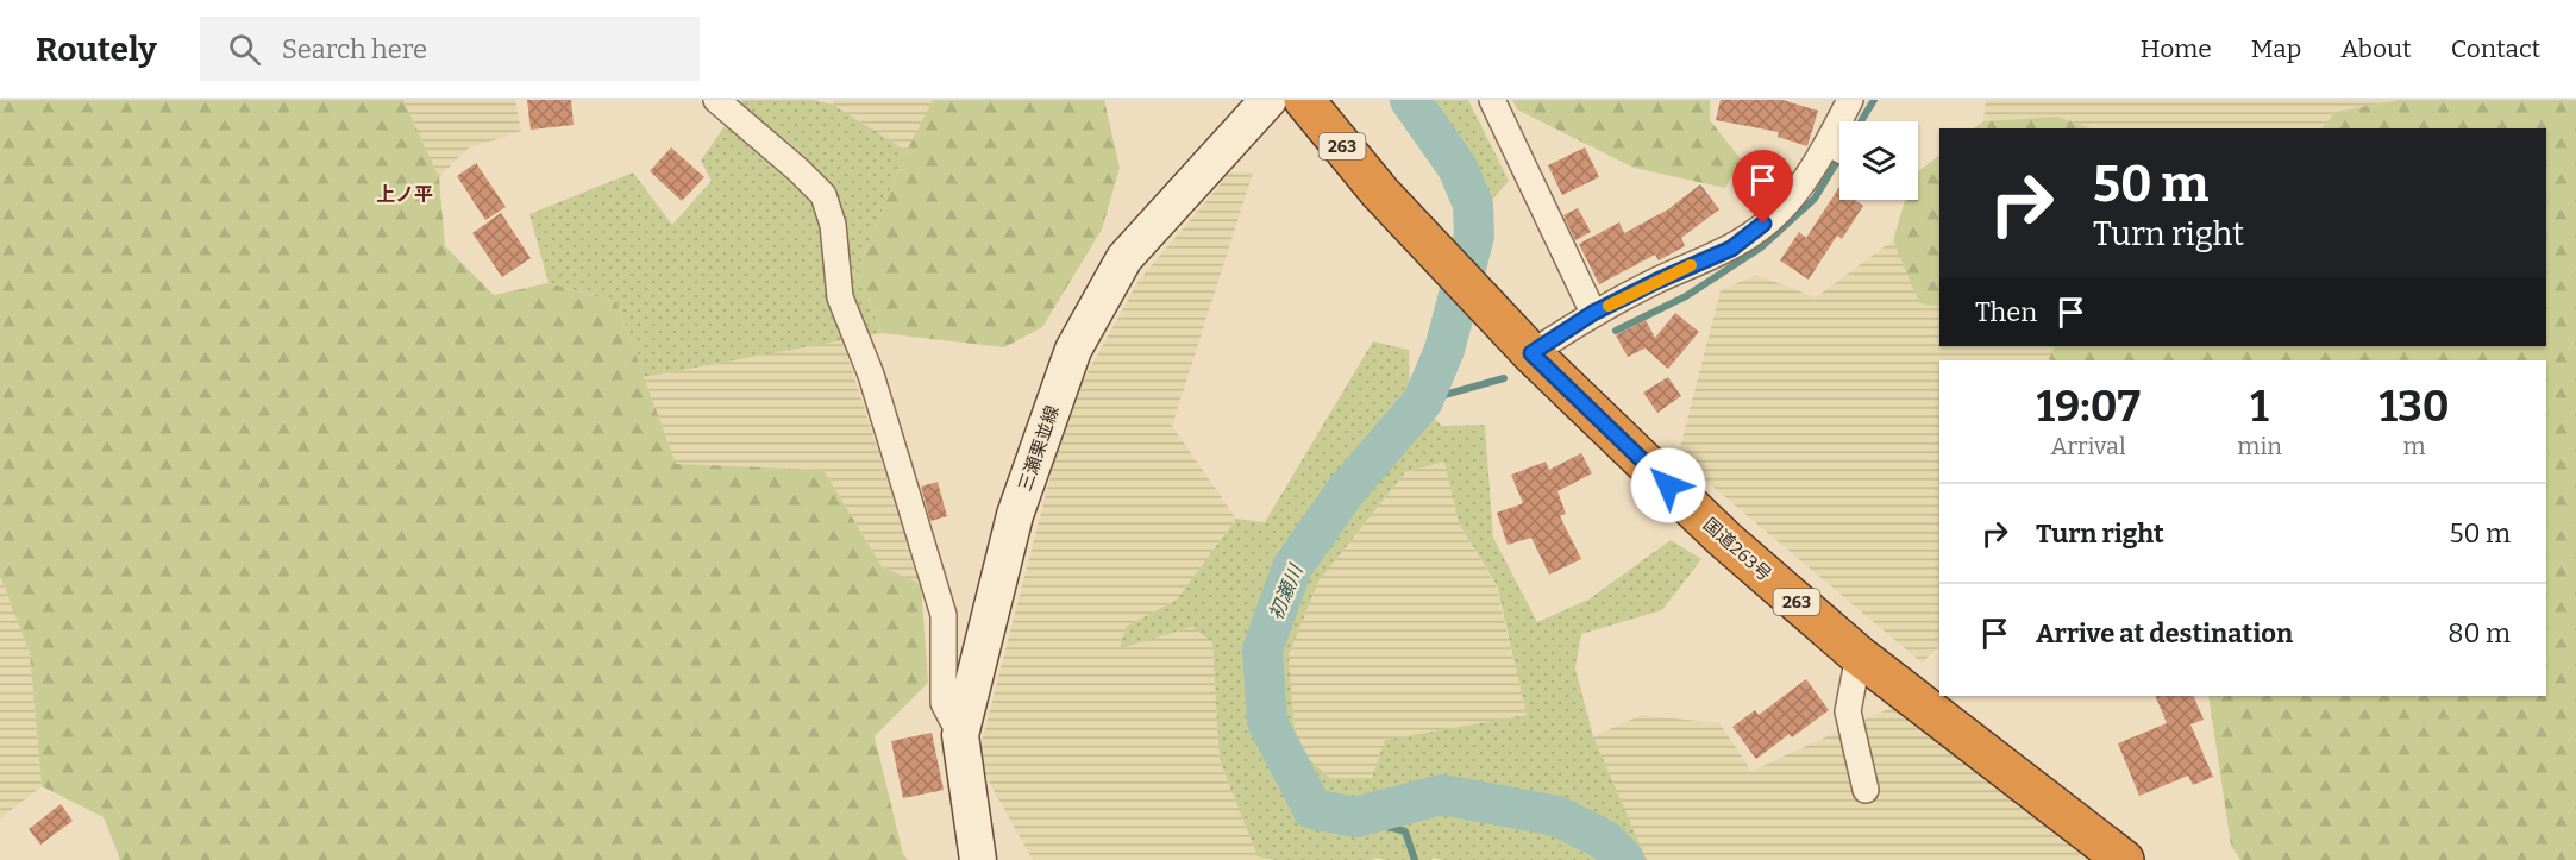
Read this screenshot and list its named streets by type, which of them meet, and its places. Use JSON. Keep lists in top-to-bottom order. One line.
{"streets":{"highway":["263","国道263号"],"main road":["三瀬栗並線"]},"districts":["上ノ平"],"water":["初瀬川"],"page":{"header":"Routely","search":"Search here","nav":["Home","Map","About","Contact"],"turn":["50 m","Turn right"],"then":"Then","eta":["19:07","Arrival","1","min","130","m"],"list":[{"name":"Turn right","value":"50 m"},{"name":"Arrive at destination","value":"80 m"}]}}
